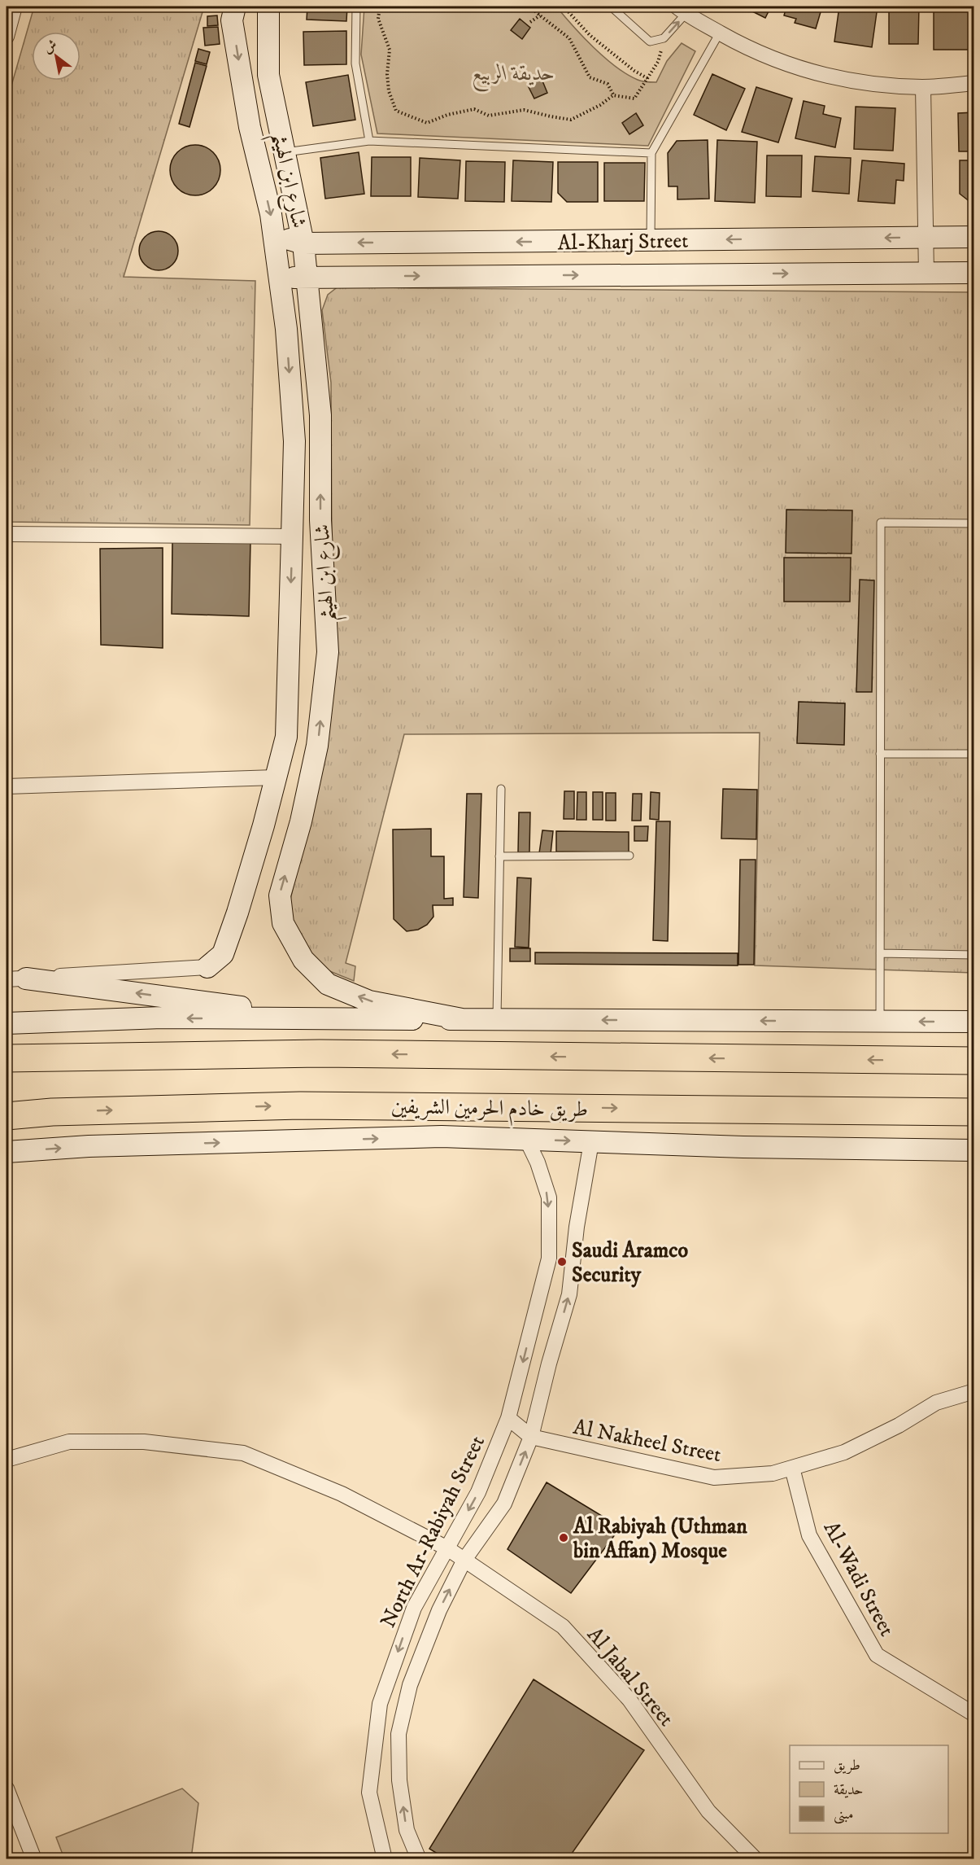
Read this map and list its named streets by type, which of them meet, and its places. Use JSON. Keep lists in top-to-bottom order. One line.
{"streets":{"highway":["طريق خادم الحرمين الشريفين"],"street":["شارع ابن الهيثم","Al-Kharj Street","Al Nakheel Street","North Ar-Rabiyah Street","Al-Wadi Street","Al Jabal Street"]},"crossings":[["شارع ابن الهيثم","Al-Kharj Street"],["Al Nakheel Street","North Ar-Rabiyah Street"],["Al Nakheel Street","Al-Wadi Street"],["North Ar-Rabiyah Street","Al Jabal Street"]],"parks":["حديقة الربيع"],"places":["Saudi Aramco Security","Al Rabiyah (Uthman bin Affan) Mosque"],"legend":["طريق","حديقة","مبنى"],"north":"top left"}
